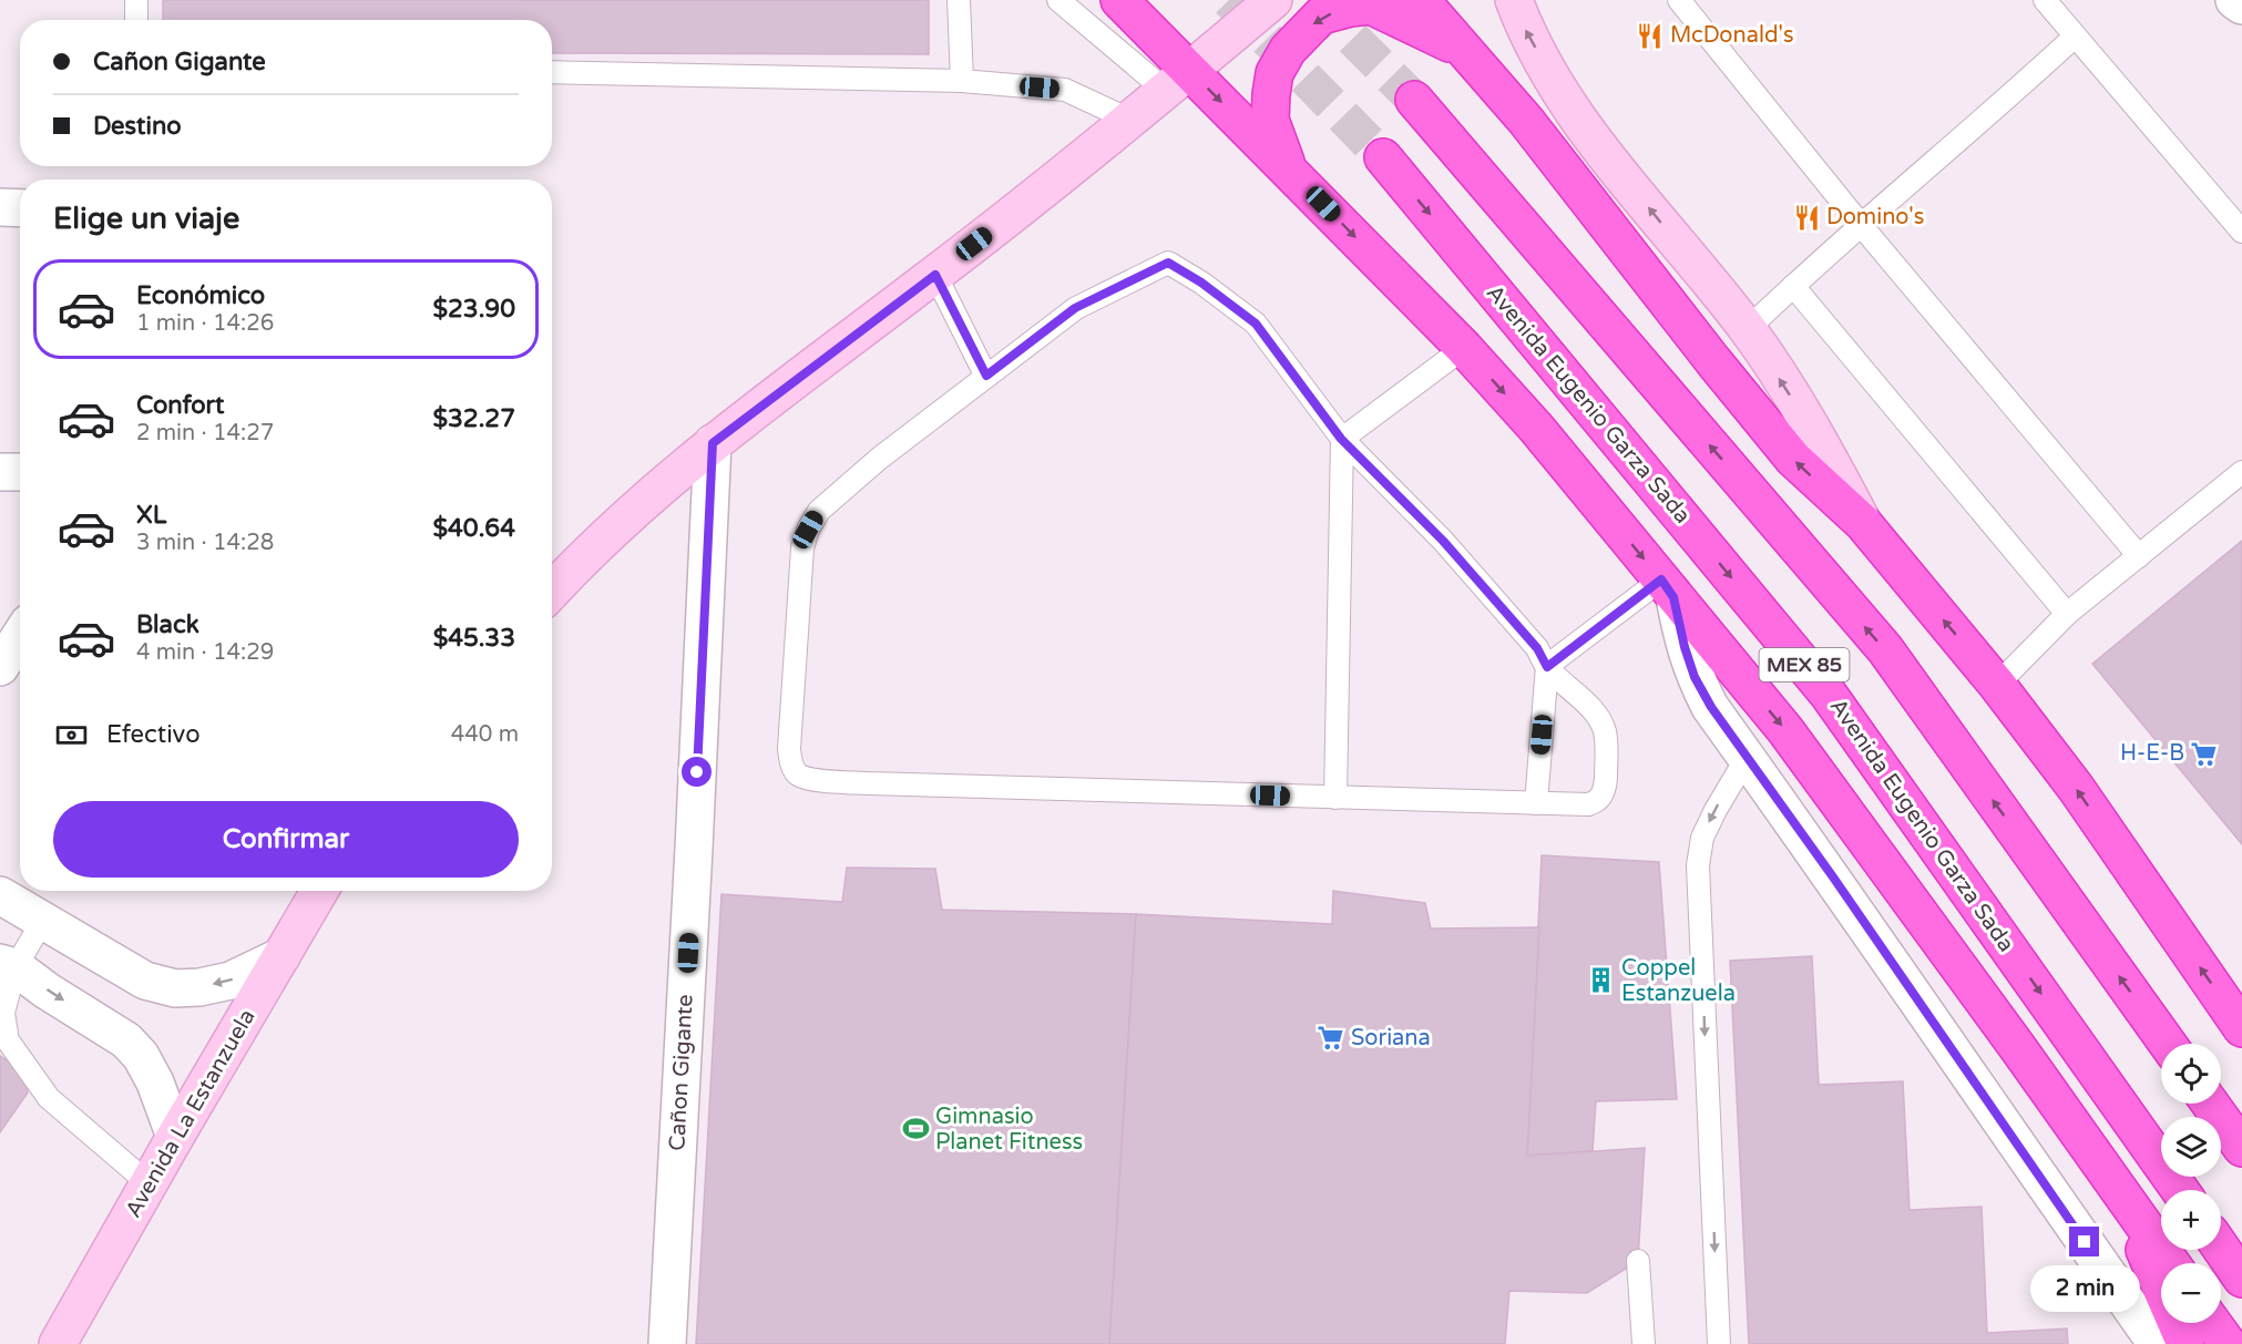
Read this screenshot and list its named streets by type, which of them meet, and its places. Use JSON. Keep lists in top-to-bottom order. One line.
{"streets":{"highway":["Avenida Eugenio Garza Sada","MEX 85"],"street":["Cañon Gigante","Avenida La Estanzuela"]},"places":{"restaurant":["McDonald's","Domino's"],"supermarket":["H-E-B","Soriana"],"building":["Coppel Estanzuela"],"sports":["Gimnasio Planet Fitness"]},"page":{"banner":["Cañon Gigante","Destino"],"heading":"Elige un viaje","list":[{"name":"Económico","note":"1 min · 14:26","value":"$23.90"},{"name":"Confort","note":"2 min · 14:27","value":"$32.27"},{"name":"XL","note":"3 min · 14:28","value":"$40.64"},{"name":"Black","note":"4 min · 14:29","value":"$45.33"}],"pay":["Efectivo","440 m"],"buttons":"Confirmar","map_buttons":["+","−"],"bubble":"2 min"}}
